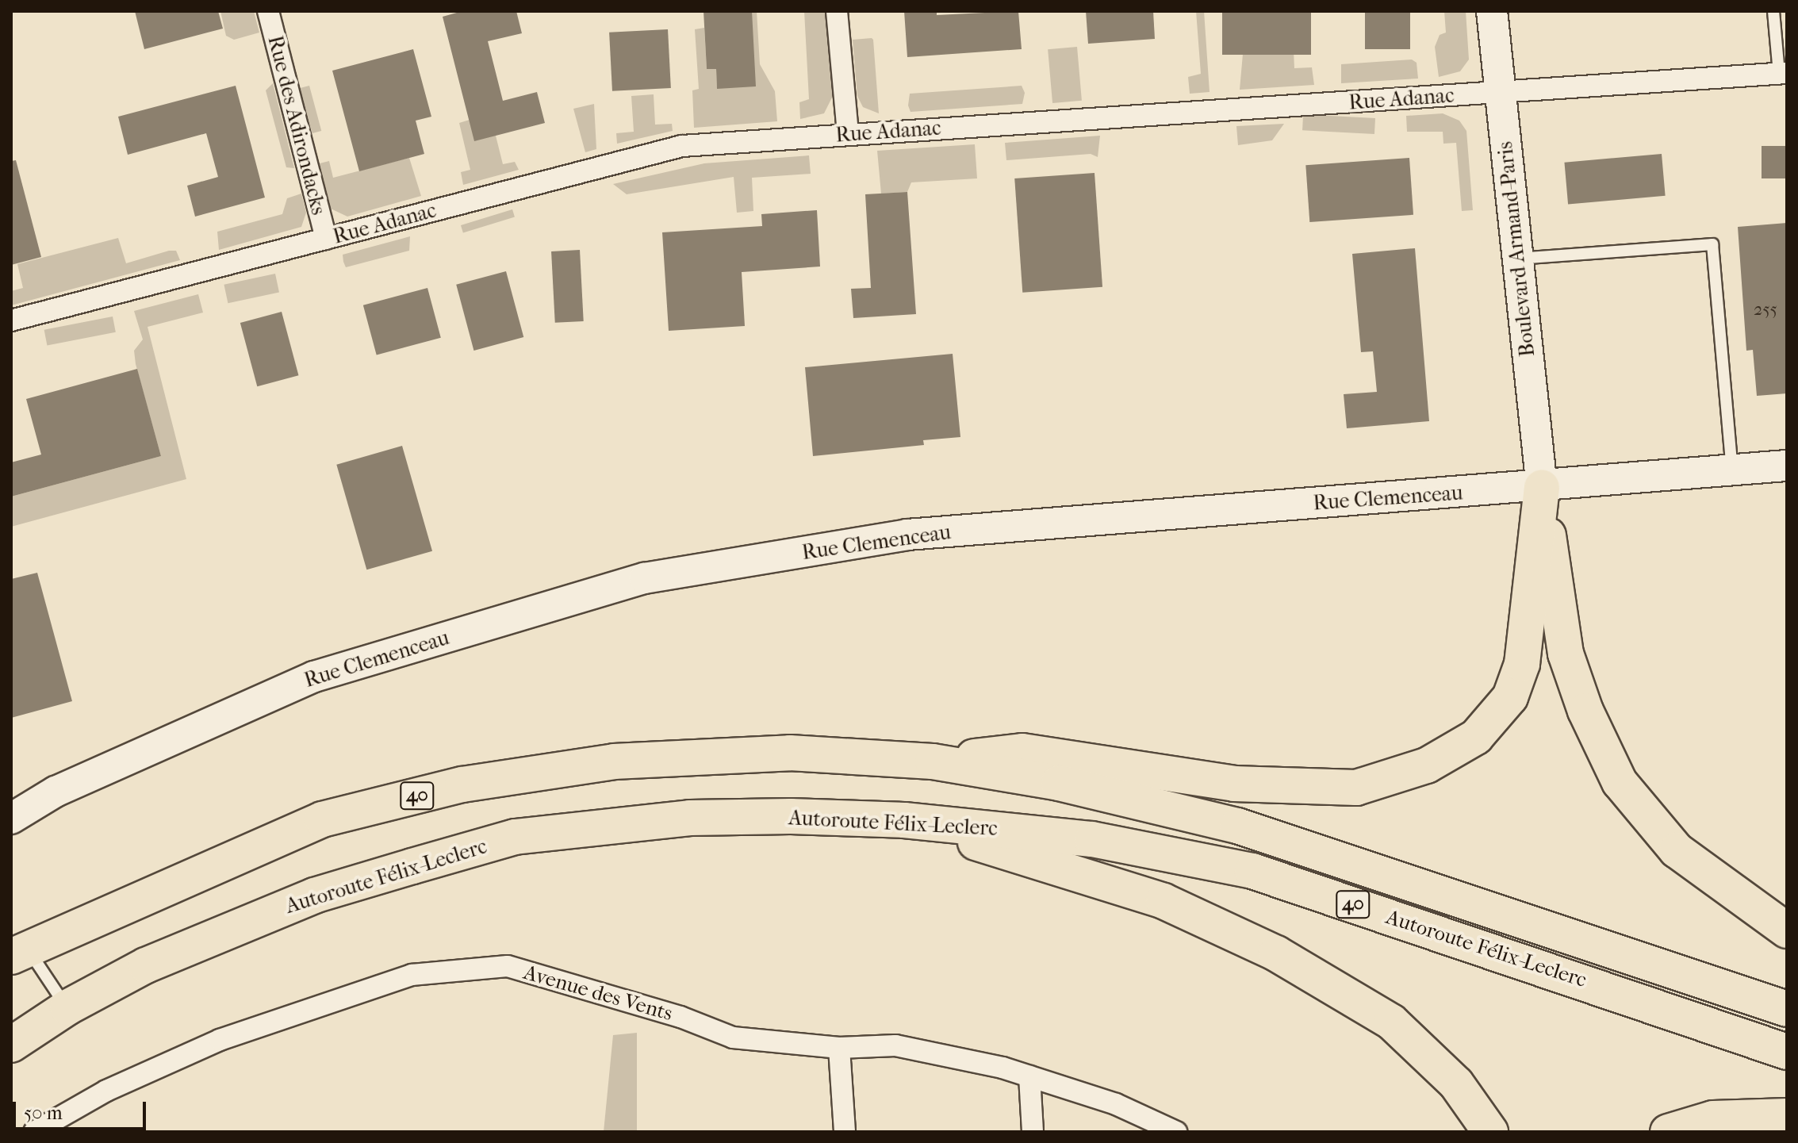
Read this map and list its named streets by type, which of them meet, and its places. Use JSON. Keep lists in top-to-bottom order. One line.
{"streets":{"highway":["40","Autoroute Félix-Leclerc"],"street":["Rue Adanac","Rue des Adirondacks","Boulevard Armand-Paris","Rue Clemenceau","Avenue des Vents"]},"crossings":[["Rue Adanac","Rue des Adirondacks"],["Rue Adanac","Boulevard Armand-Paris"],["Boulevard Armand-Paris","Rue Clemenceau"]],"house_numbers":["255"],"scale_bar":"50 m"}
